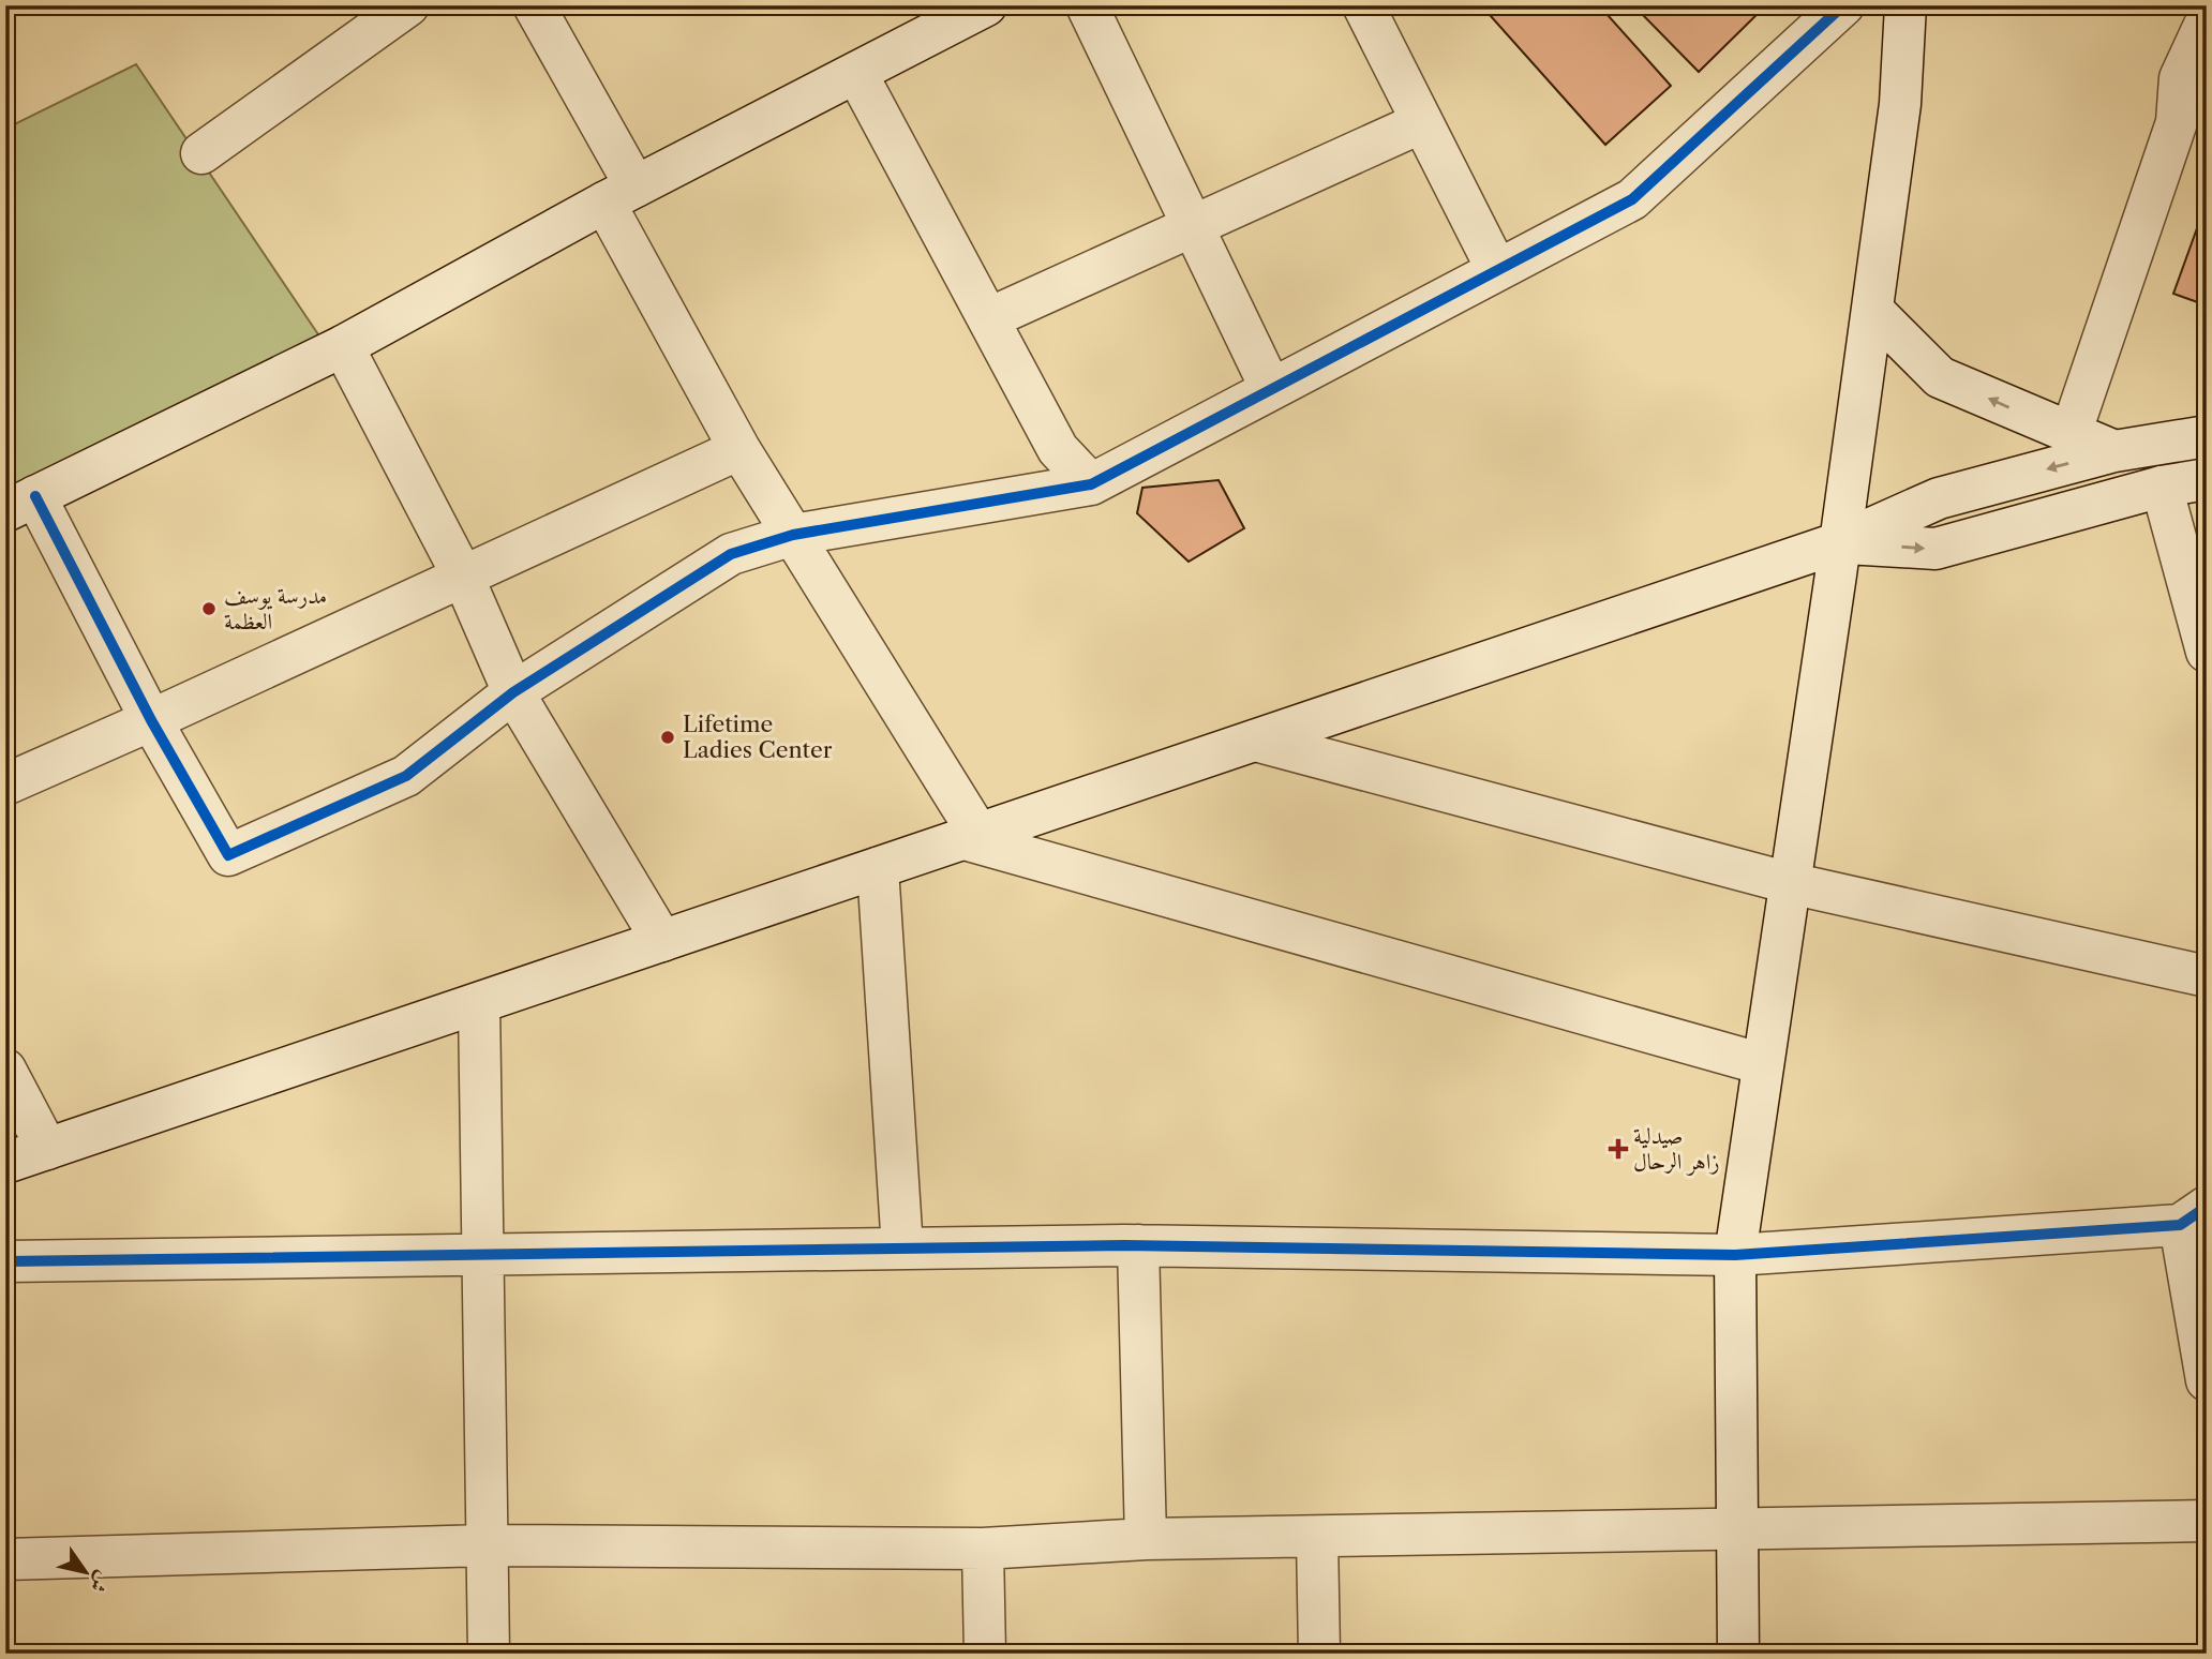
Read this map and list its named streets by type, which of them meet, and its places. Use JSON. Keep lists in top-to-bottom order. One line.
{"places":{"other":["مدرسة يوسف العظمة","Lifetime Ladies Center"],"health":["صيدلية زاهر الرحال"]},"north":"bottom right"}
